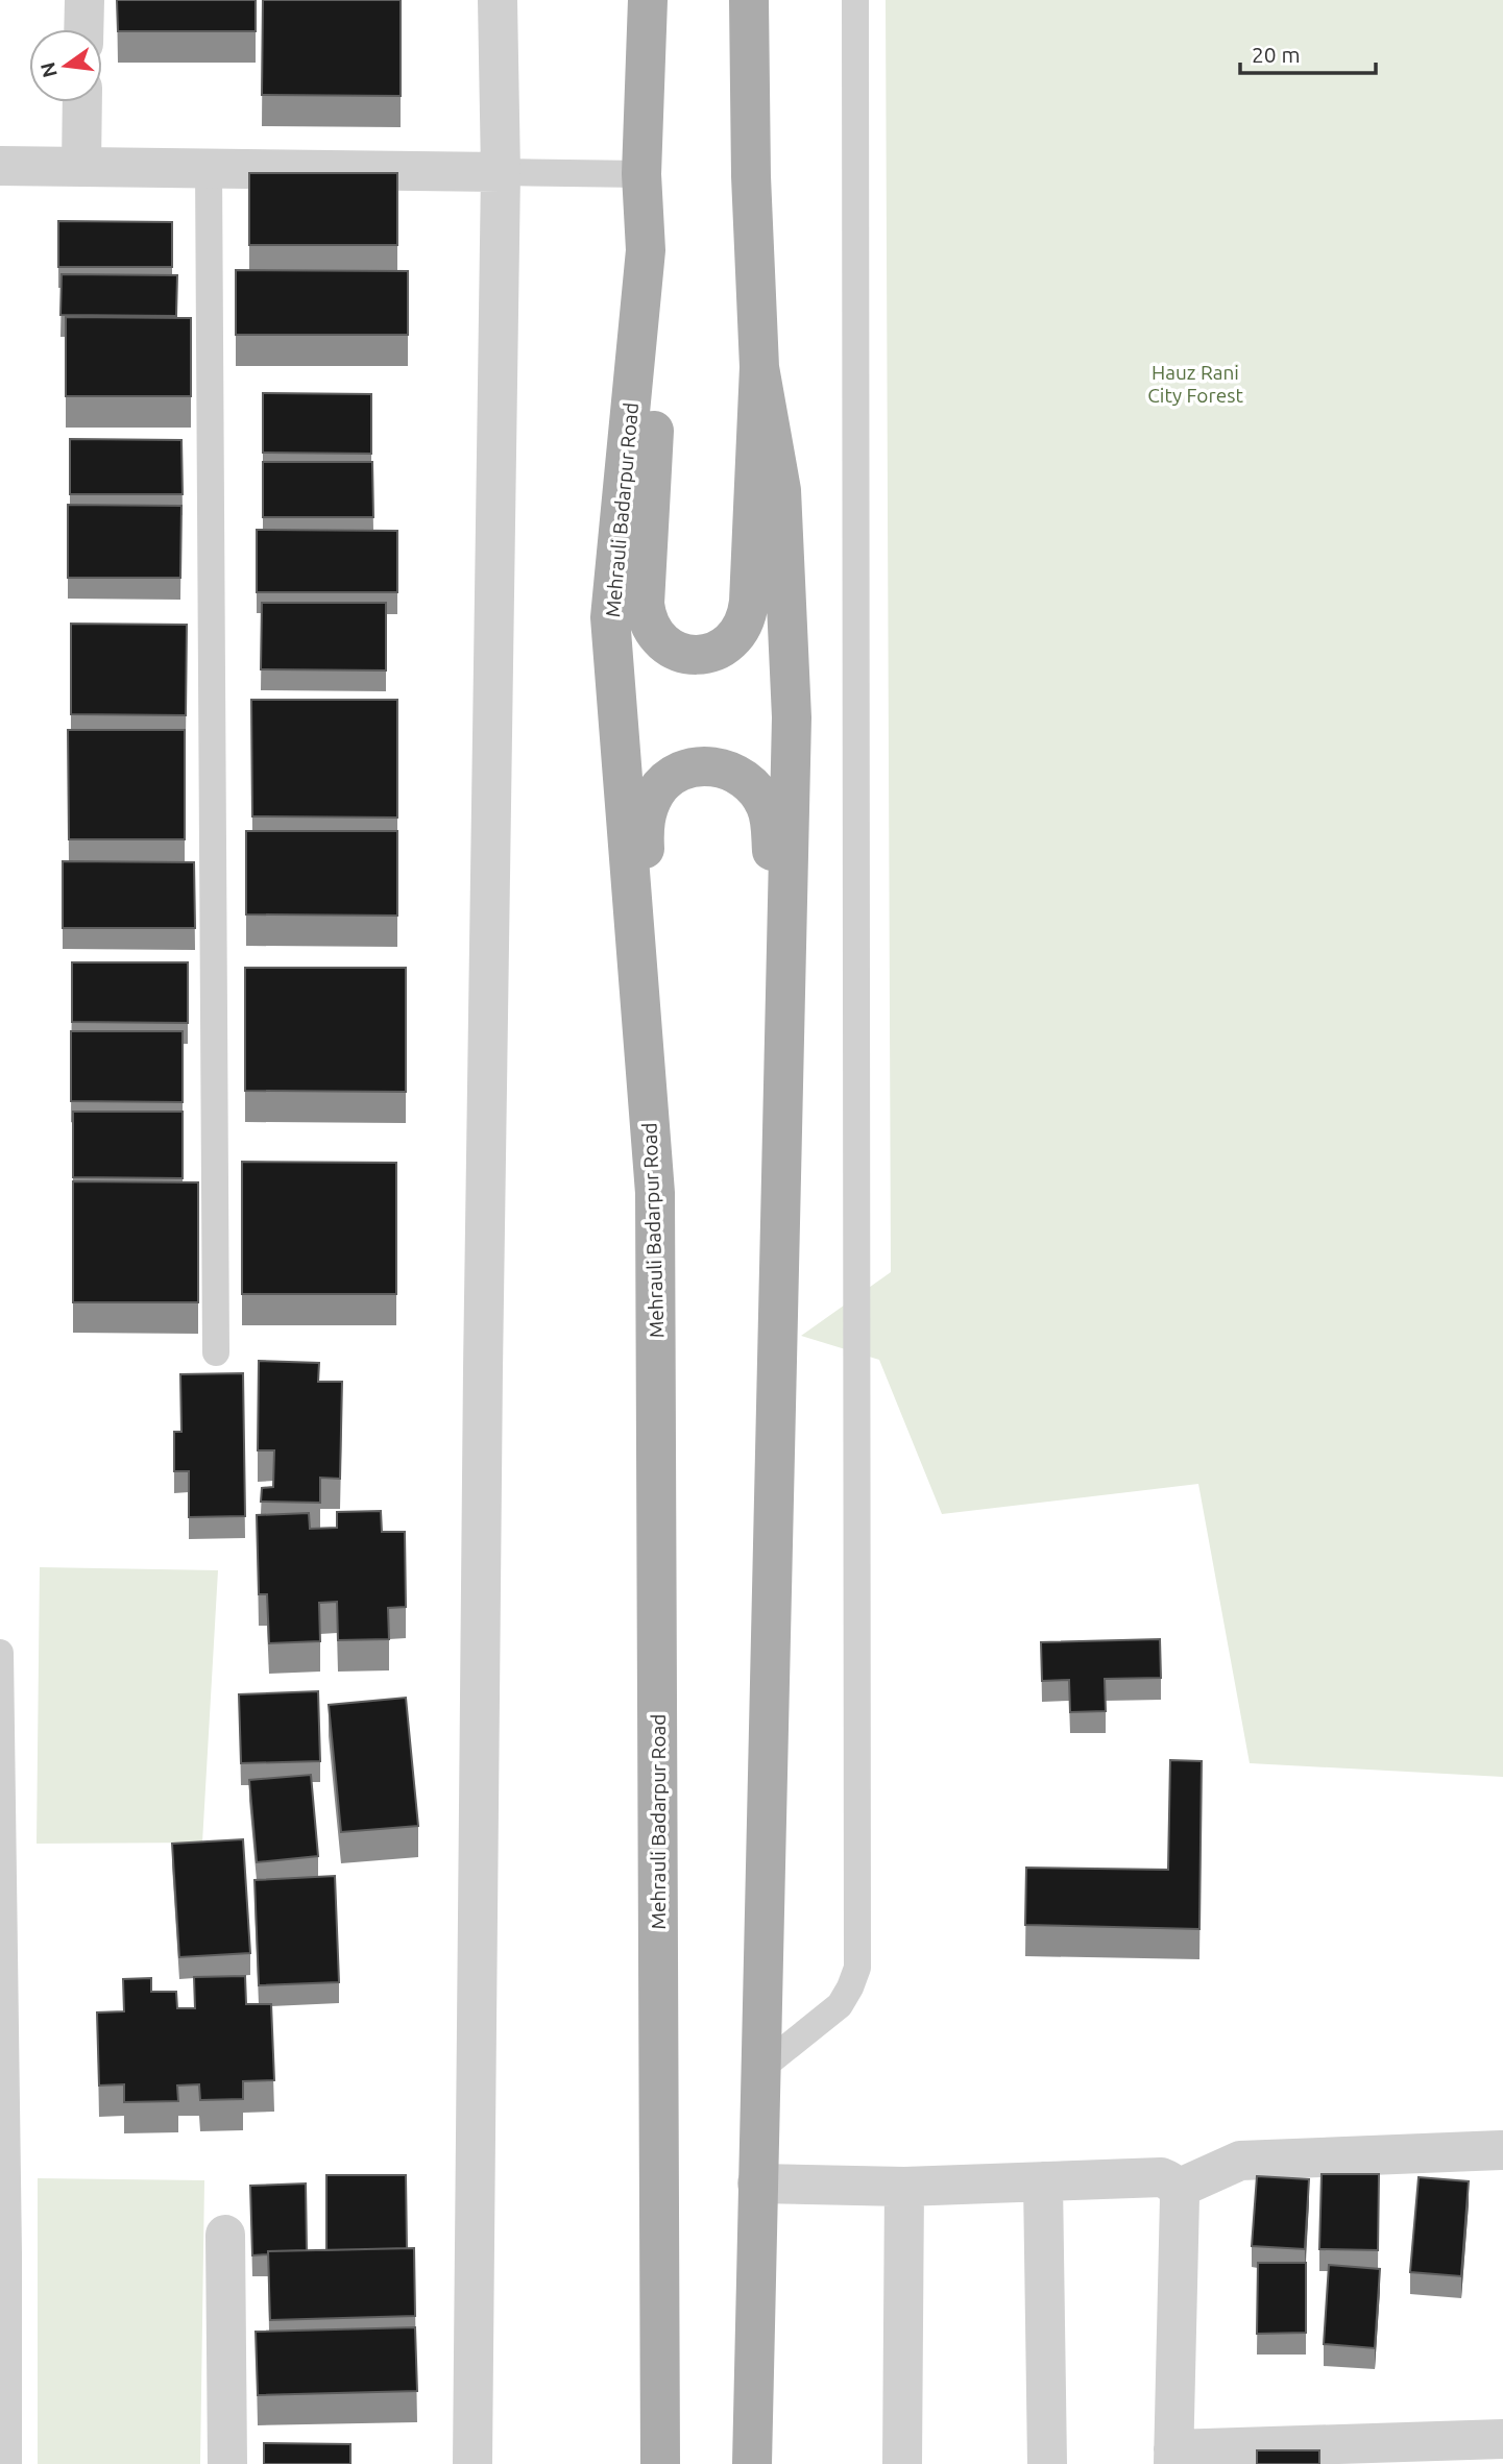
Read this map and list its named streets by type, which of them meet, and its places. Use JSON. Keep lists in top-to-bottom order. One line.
{"streets":{"main road":["Mehrauli Badarpur Road"]},"parks":["Hauz Rani City Forest"],"scale_bar":"20 m","north":"left"}
